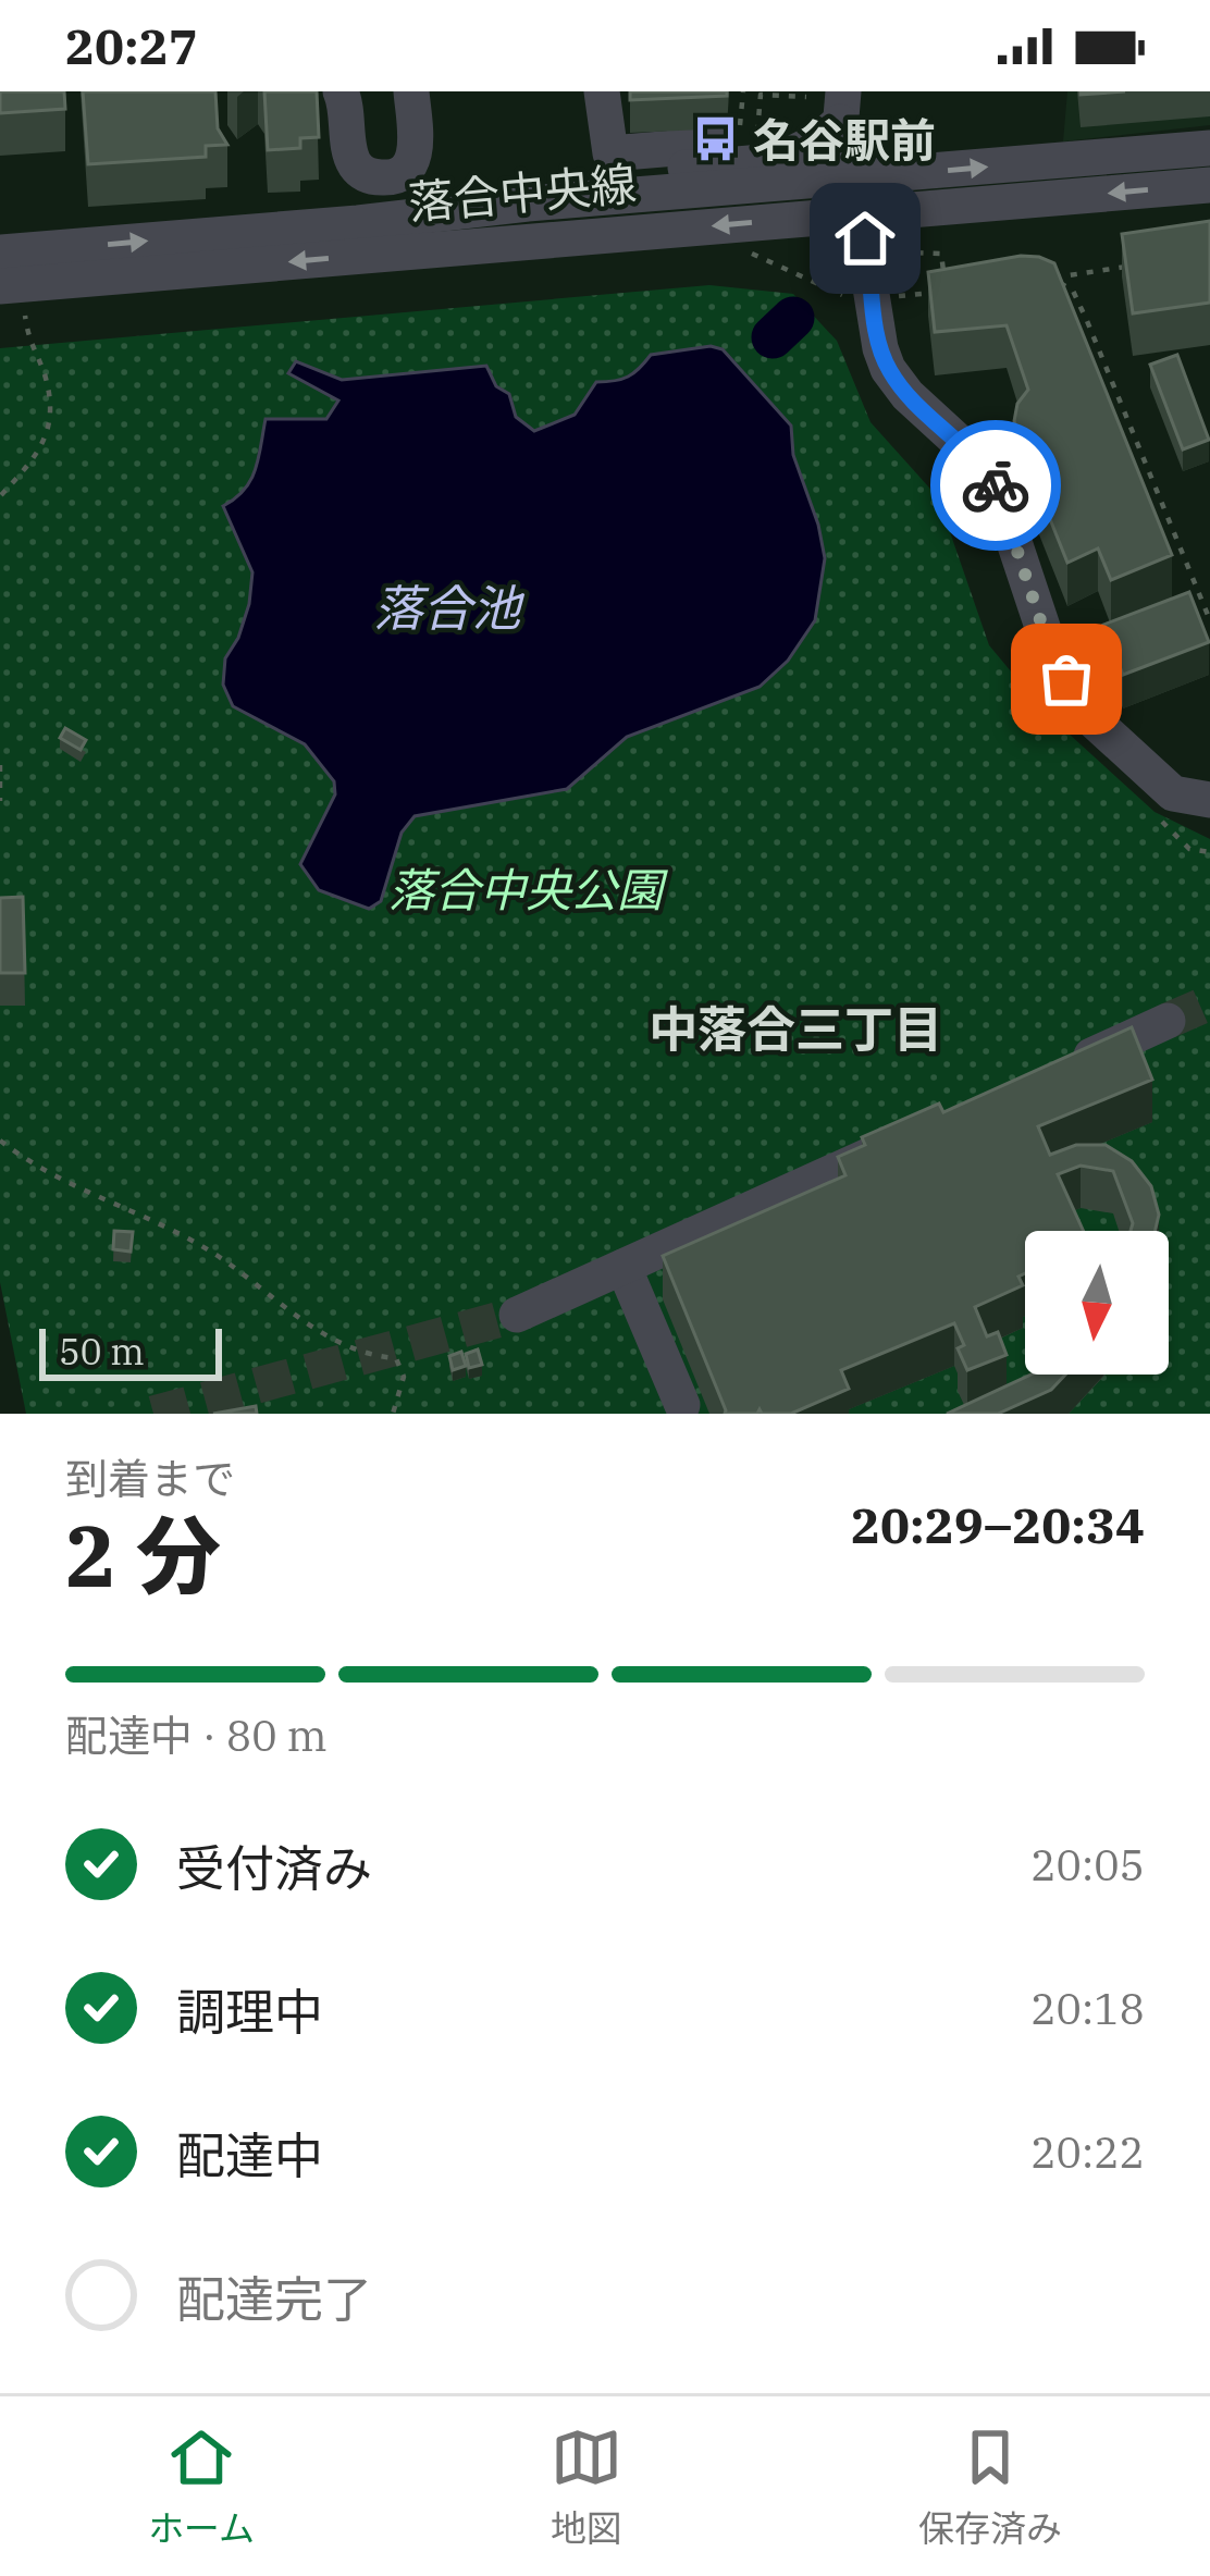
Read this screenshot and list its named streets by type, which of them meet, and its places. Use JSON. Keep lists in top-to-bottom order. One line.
{"streets":{"street":["落合中央線"]},"districts":["中落合三丁目"],"water":["落合池"],"parks":["落合中央公園"],"places":{"bus stop":["名谷駅前"]},"scale_bar":"50 m","north":"bottom","page":{"status":"20:27","scale":"50 m","heading":["2 分","到着まで","20:29–20:34"],"bar":"配達中 · 80 m","list":[["受付済み","20:05"],["調理中","20:18"],["配達中","20:22"],"配達完了"],"tabs":["ホーム","地図","保存済み"]}}
